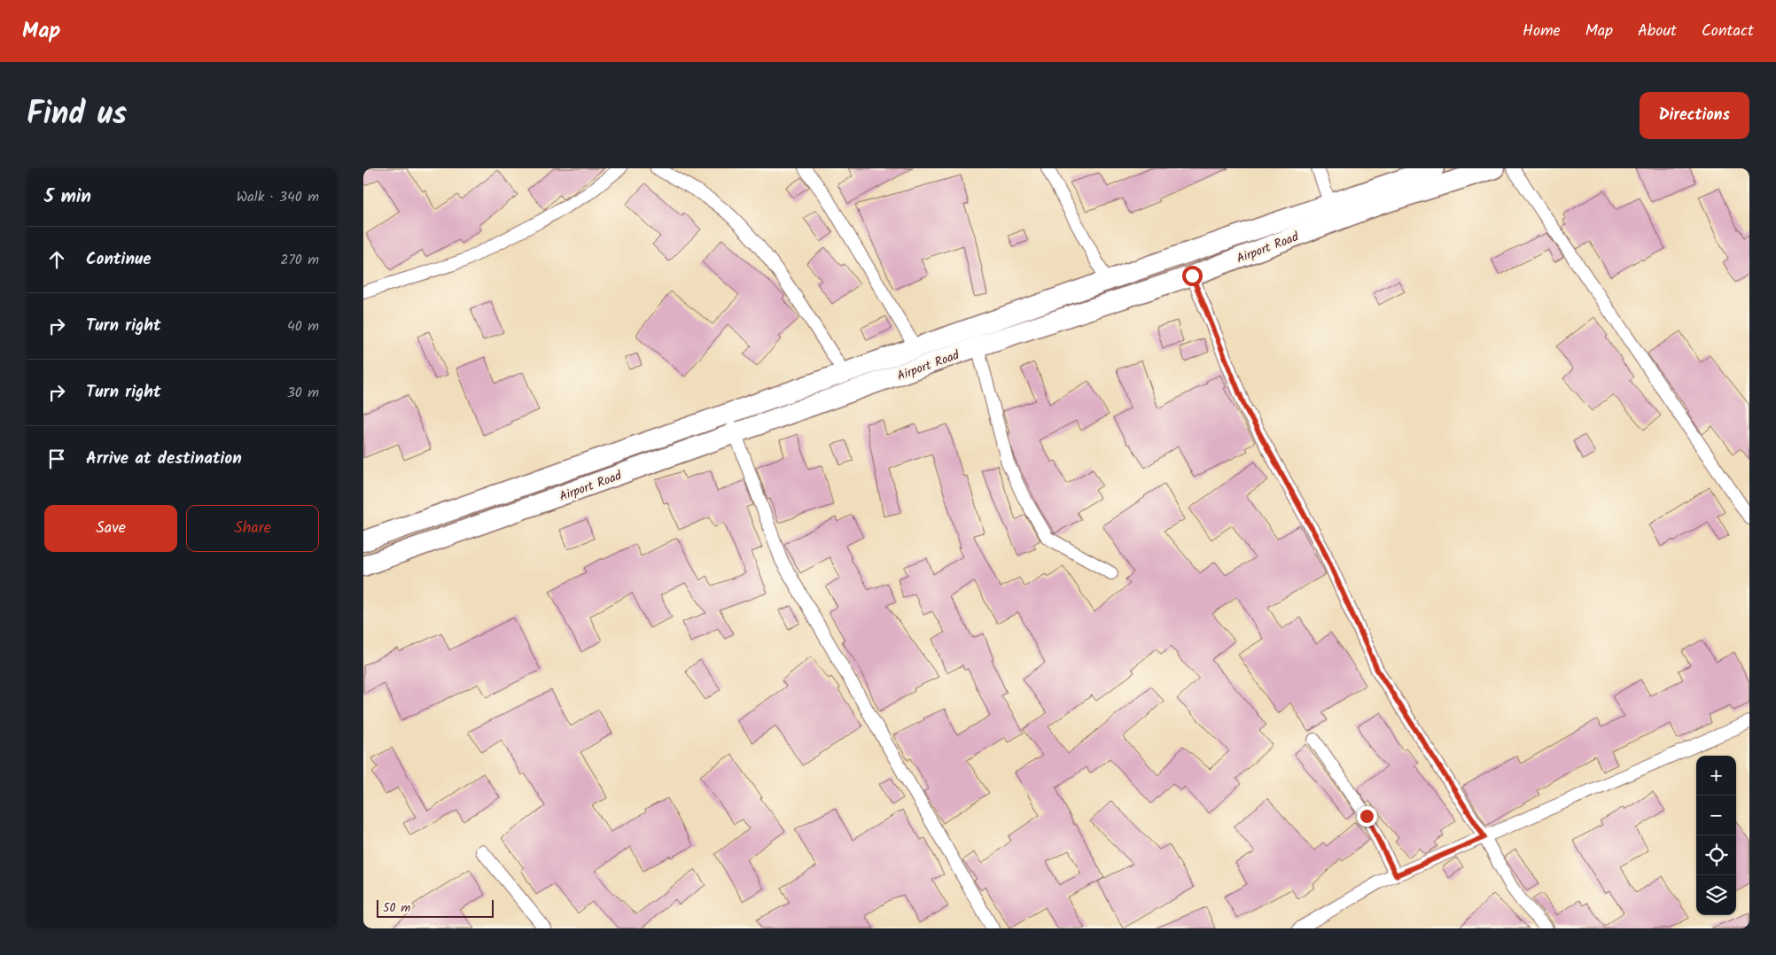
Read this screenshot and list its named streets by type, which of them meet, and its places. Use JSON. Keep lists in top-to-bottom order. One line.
{"streets":{"highway":["Airport Road"]},"scale_bar":"50 m","page":{"header":"Map","nav":["Home","Map","About","Contact"],"title":"Find us","buttons":["Directions",["Save","Share"]],"heading":["5 min","Walk · 340 m"],"list":[["Continue","270 m"],["Turn right","40 m"],["Turn right","30 m"],"Arrive at destination"],"map_buttons":["+","−"],"scale":"50 m"}}
